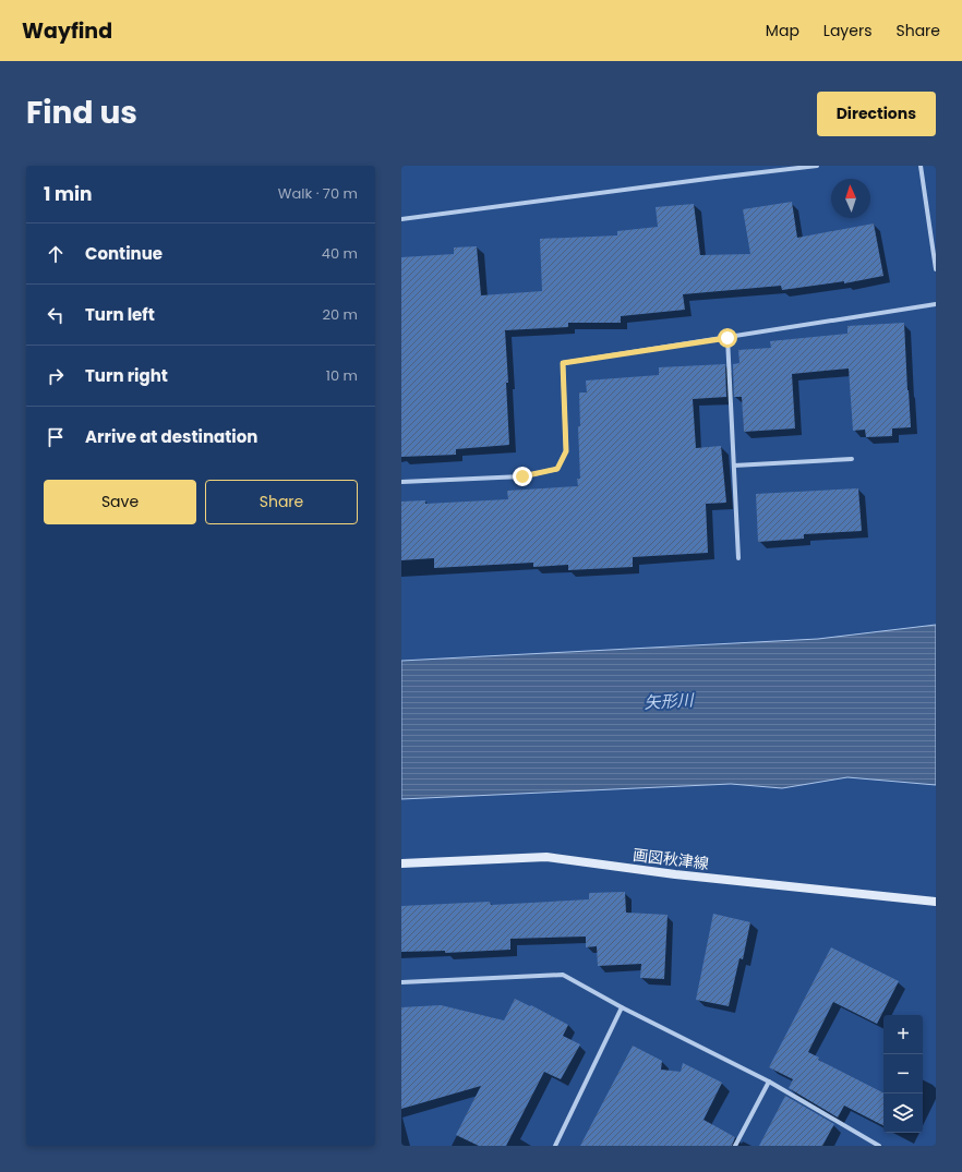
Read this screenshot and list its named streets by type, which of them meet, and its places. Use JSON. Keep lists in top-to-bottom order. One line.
{"streets":{"main road":["画図秋津線"]},"water":["矢形川"],"north":"top","page":{"header":"Wayfind","nav":["Map","Layers","Share"],"title":"Find us","buttons":["Directions",["Save","Share"]],"heading":["1 min","Walk · 70 m"],"list":[["Continue","40 m"],["Turn left","20 m"],["Turn right","10 m"],"Arrive at destination"],"map_buttons":["+","−"]}}
